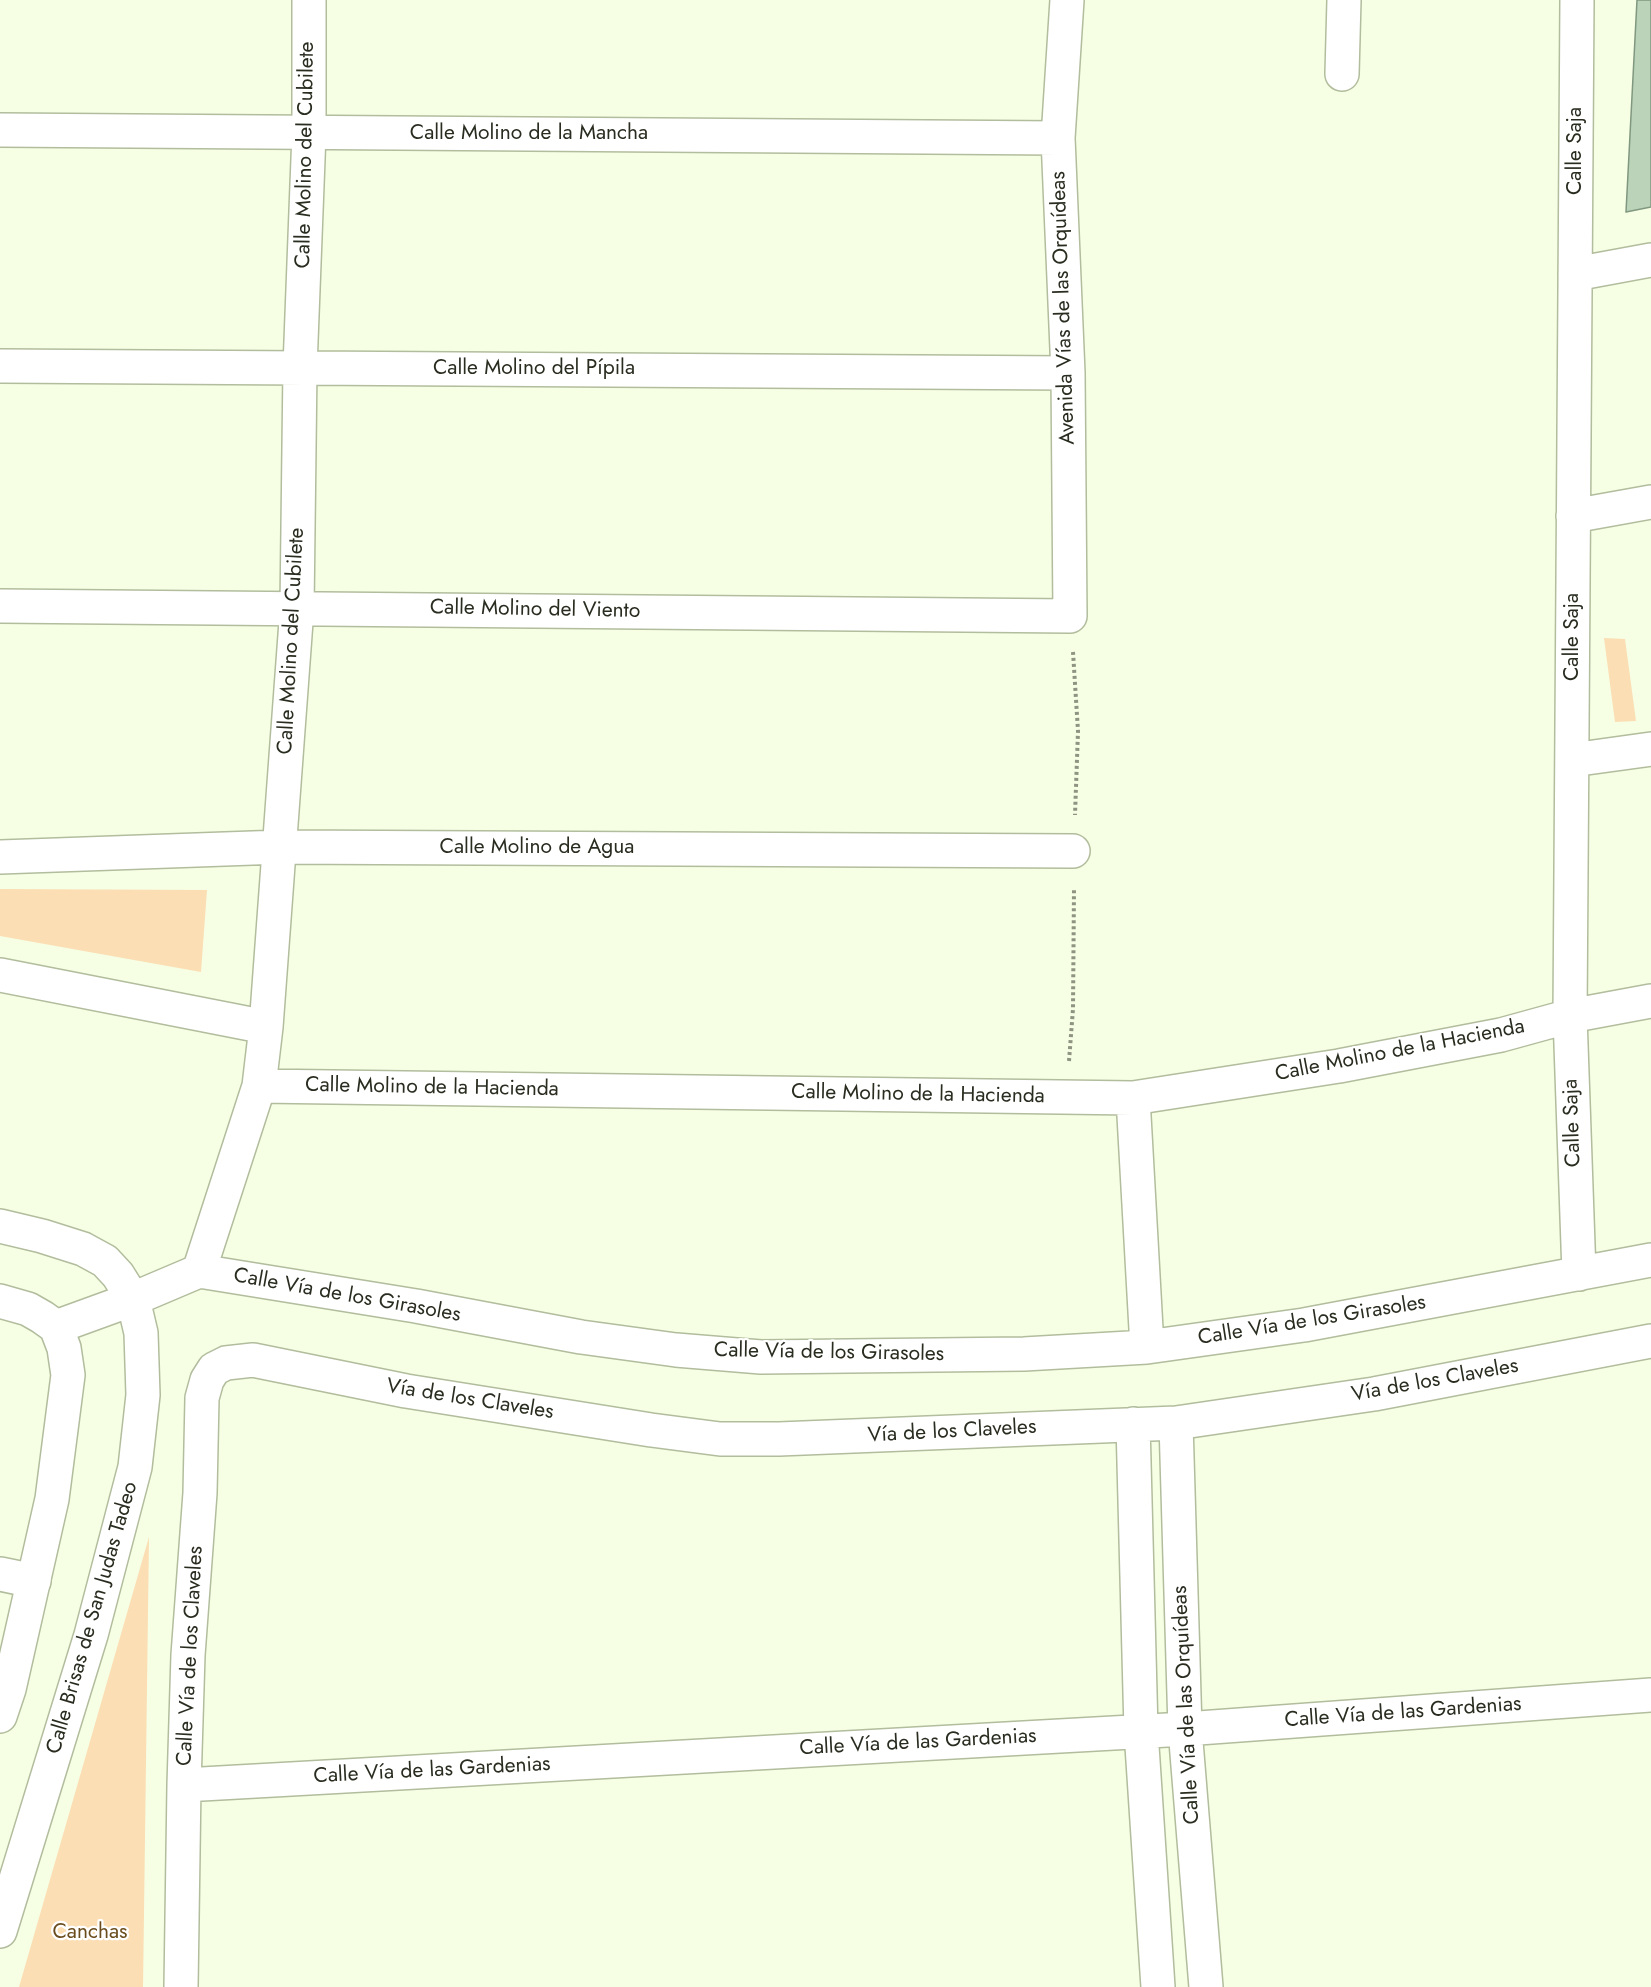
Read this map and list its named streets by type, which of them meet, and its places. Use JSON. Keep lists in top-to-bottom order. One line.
{"streets":{"street":["Calle Molino de la Mancha","Calle Saja","Calle Molino del Cubilete","Avenida Vías de las Orquídeas","Calle Molino del Pípila","Calle Molino del Viento","Calle Molino de Agua","Calle Molino de la Hacienda","Calle Vía de los Girasoles","Vía de los Claveles","Calle Brisas de San Judas Tadeo","Calle Vía de los Claveles","Calle Vía de las Orquídeas","Calle Vía de las Gardenias"]},"crossings":[["Calle Molino de la Mancha","Calle Molino del Cubilete"],["Calle Molino de la Mancha","Avenida Vías de las Orquídeas"],["Calle Saja","Calle Molino de la Hacienda"],["Calle Saja","Calle Vía de los Girasoles"],["Calle Molino del Cubilete","Calle Molino del Pípila"],["Calle Molino del Cubilete","Calle Molino del Viento"],["Calle Molino del Cubilete","Calle Molino de Agua"],["Calle Molino del Cubilete","Calle Molino de la Hacienda"],["Calle Molino del Cubilete","Calle Vía de los Girasoles"],["Avenida Vías de las Orquídeas","Calle Molino del Pípila"],["Avenida Vías de las Orquídeas","Calle Molino del Viento"],["Vía de los Claveles","Calle Vía de los Claveles"],["Vía de los Claveles","Calle Vía de las Orquídeas"],["Calle Vía de los Claveles","Calle Vía de las Gardenias"],["Calle Vía de las Orquídeas","Calle Vía de las Gardenias"]],"parks":["Canchas"]}
